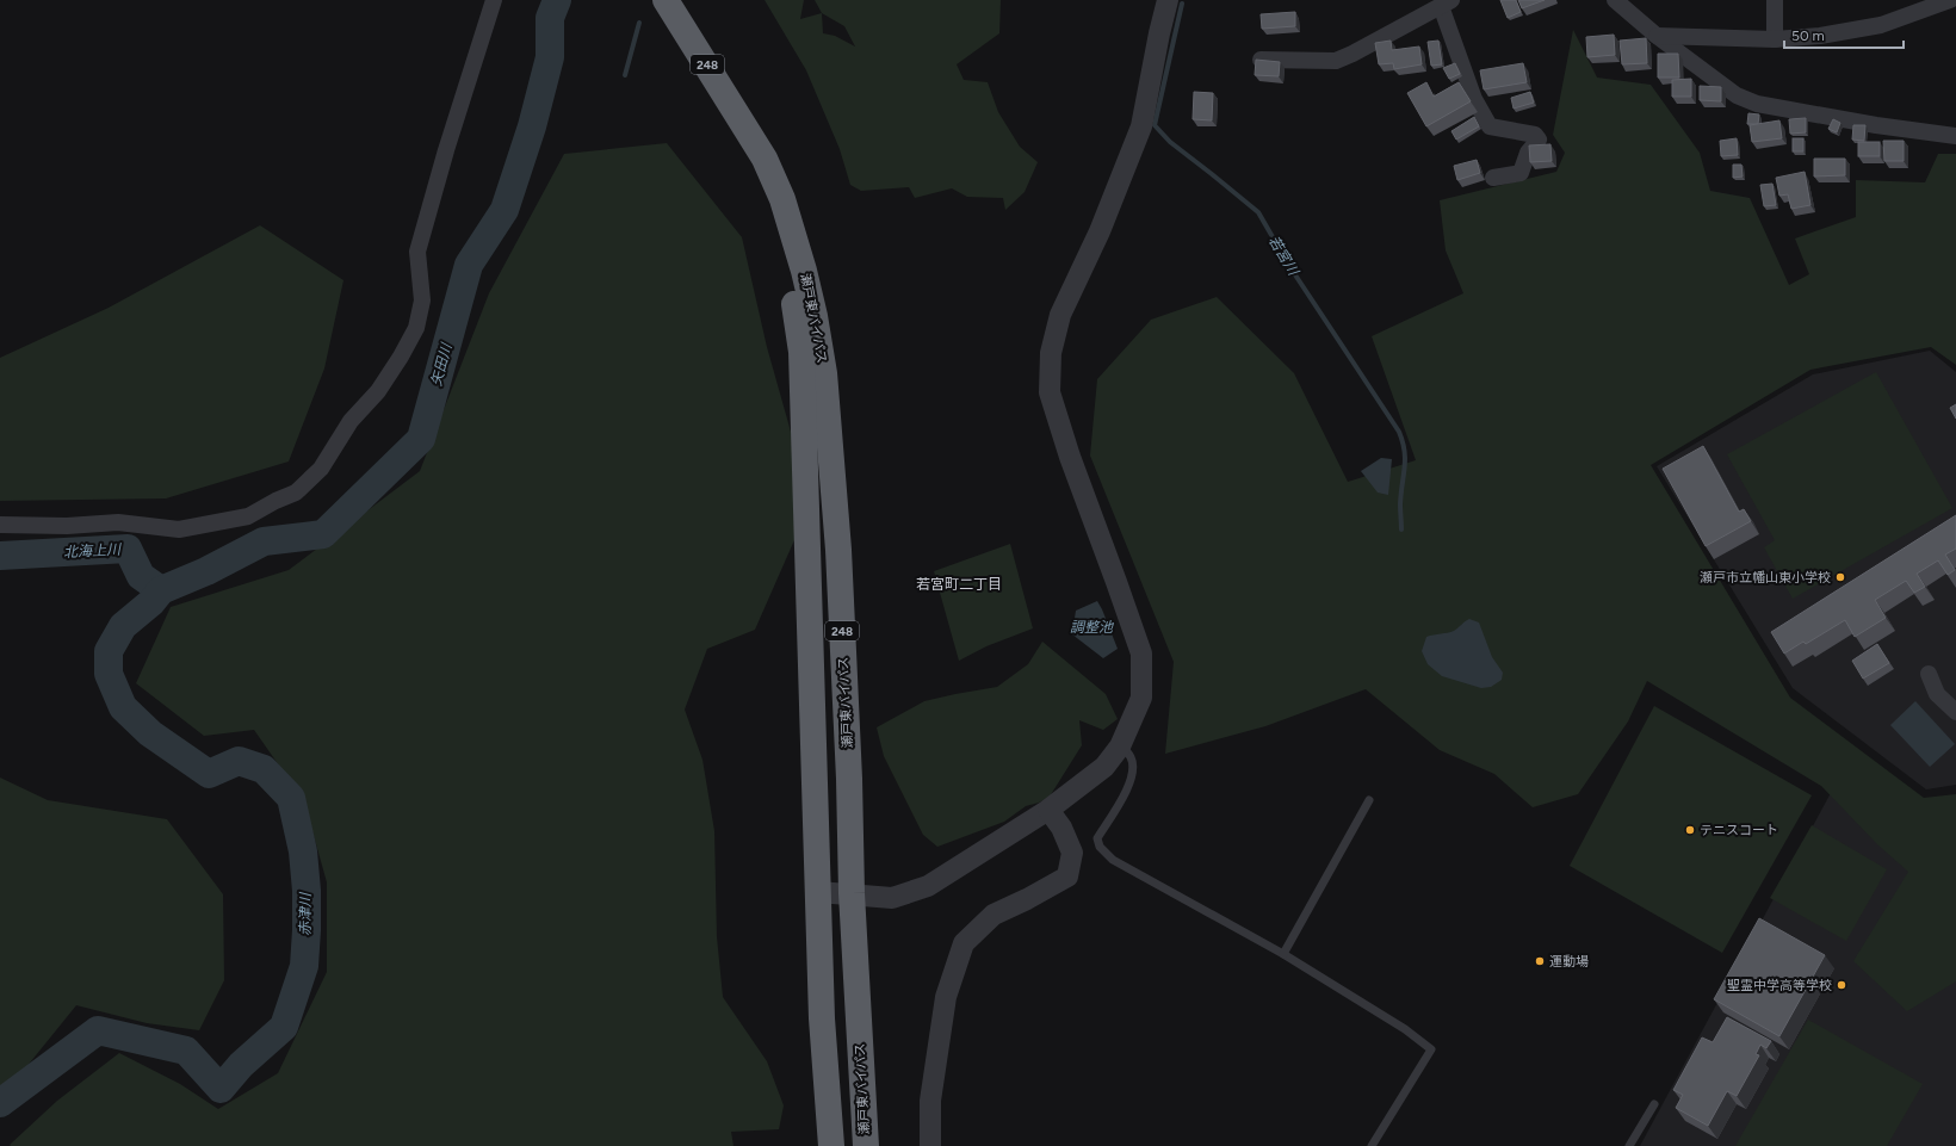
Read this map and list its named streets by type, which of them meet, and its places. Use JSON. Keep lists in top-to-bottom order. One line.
{"streets":{"highway":["248","瀬戸東バイパス"]},"districts":["若宮町二丁目"],"water":["若宮川","矢田川","北海上川","調整池","赤津川"],"places":["瀬戸市立幡山東小学校","テニスコート","運動場","聖霊中学高等学校"],"scale_bar":"50 m"}
